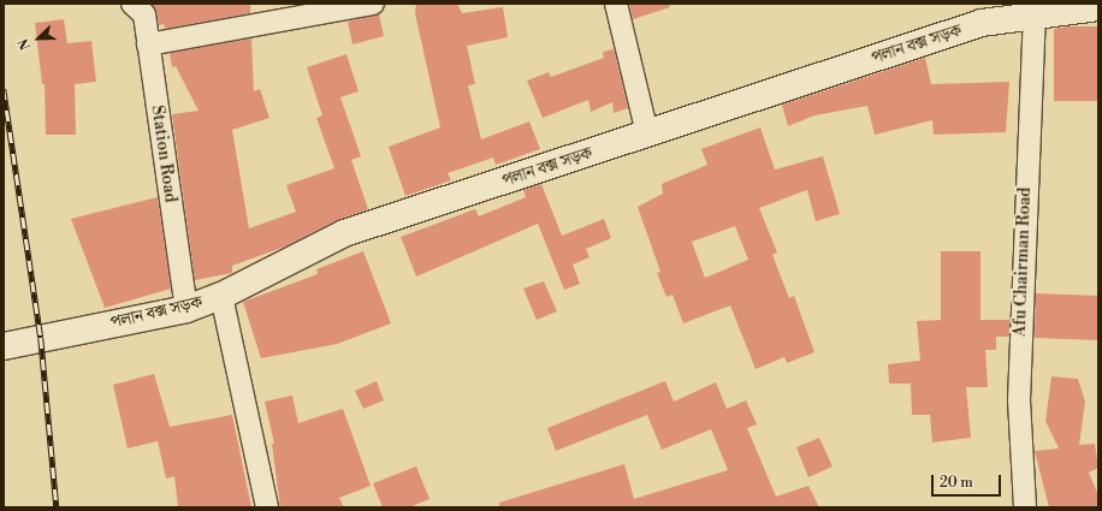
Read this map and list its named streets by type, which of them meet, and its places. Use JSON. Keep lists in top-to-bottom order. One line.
{"streets":{"main road":["পলান বক্স সড়ক"],"street":["Station Road","Afu Chairman Road"]},"crossings":[["পলান বক্স সড়ক","Station Road"],["পলান বক্স সড়ক","Afu Chairman Road"]],"scale_bar":"20 m","north":"bottom left"}
